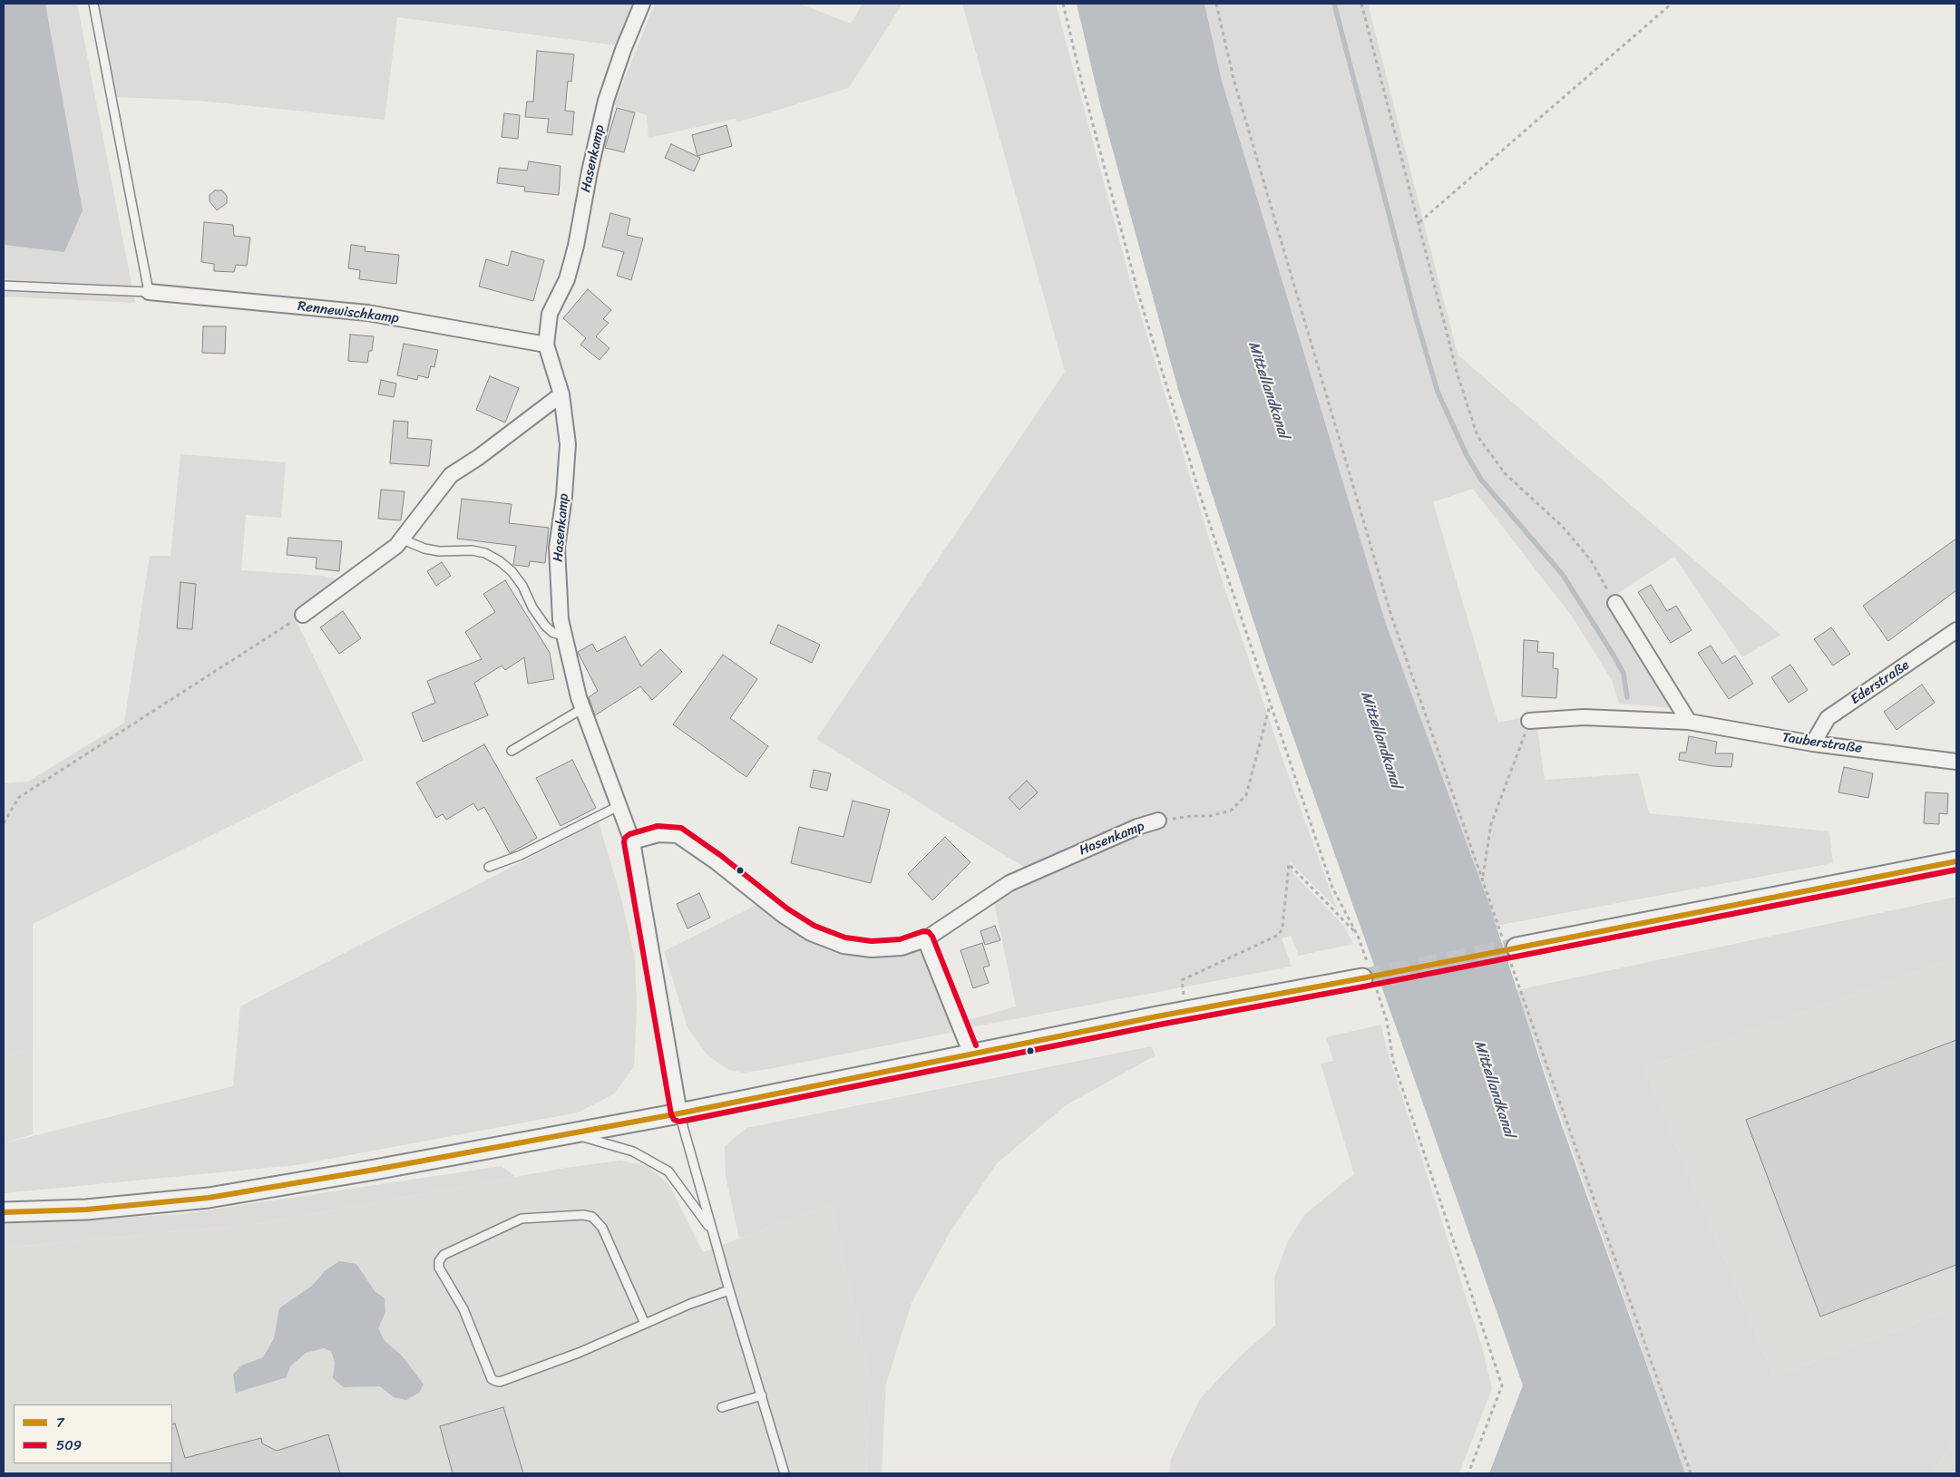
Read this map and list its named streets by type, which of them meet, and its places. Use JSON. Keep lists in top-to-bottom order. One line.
{"streets":{"street":["Hasenkamp","Rennewischkamp","Ederstraße","Tauberstraße"]},"crossings":[["Hasenkamp","Rennewischkamp"],["Ederstraße","Tauberstraße"]],"water":["Mittellandkanal"],"lines":["transit line 509","transit line 7"],"legend":["7","509"]}
